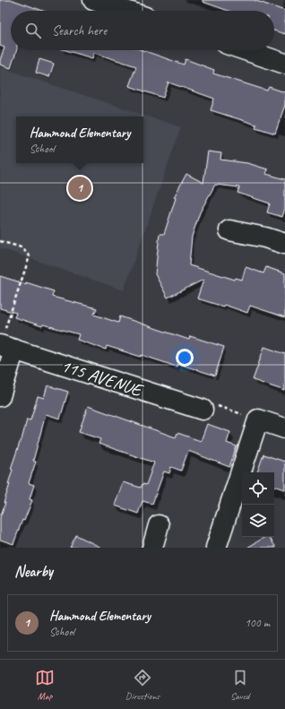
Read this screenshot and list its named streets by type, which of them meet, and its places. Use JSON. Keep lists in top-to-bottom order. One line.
{"streets":{"street":["115 AVENUE"]},"page":{"search":"Search here","popup":["Hammond Elementary","School"],"pins":"1","heading":"Nearby","list":[{"mark":"1","name":"Hammond Elementary","note":"School","value":"100 m"}],"nav":["Map","Directions","Saved"]}}
